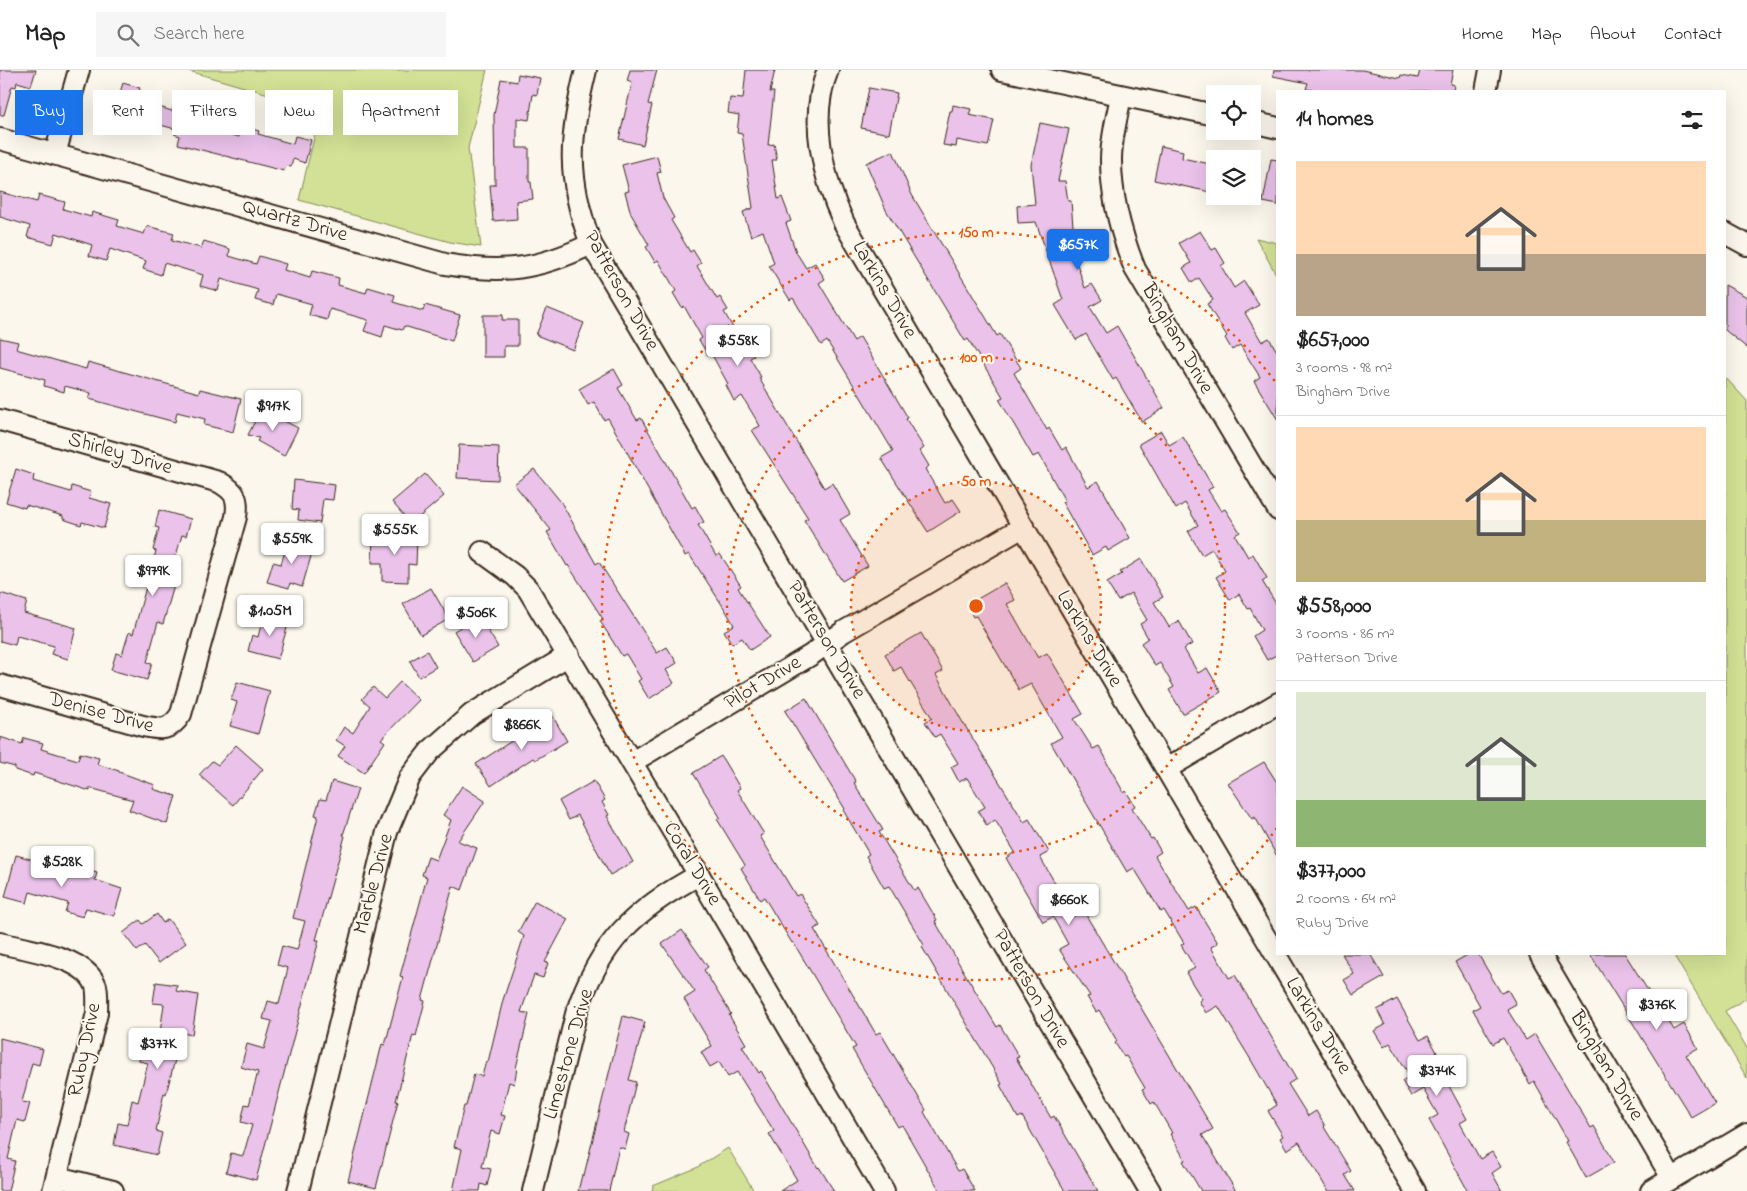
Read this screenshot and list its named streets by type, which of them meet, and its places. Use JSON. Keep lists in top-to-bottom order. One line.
{"streets":{"street":["Quartz Drive","Larkins Drive","Patterson Drive","Bingham Drive","Shirley Drive","Pilot Drive","Denise Drive","Coral Drive","Marble Drive","Ruby Drive","Limestone Drive"]},"crossings":[["Quartz Drive","Patterson Drive"],["Larkins Drive","Pilot Drive"],["Patterson Drive","Pilot Drive"],["Shirley Drive","Denise Drive"],["Pilot Drive","Coral Drive"],["Coral Drive","Marble Drive"],["Coral Drive","Limestone Drive"]],"page":{"header":"Map","search":"Search here","nav":["Home","Map","About","Contact"],"chip":["Buy","Rent","Filters","New","Apartment"],"heading":"14 homes","list":[{"name":"$657,000","note":"3 rooms · 98 m² · Bingham Drive"},{"name":"$558,000","note":"3 rooms · 86 m² · Patterson Drive"},{"name":"$377,000","note":"2 rooms · 64 m² · Ruby Drive"}],"price":["$657K","$558K","$917K","$555K","$559K","$979K","$1.05M","$506K","$866K","$528K","$660K","$376K","$377K","$374K"]},"rings":["150 m","100 m","50 m"]}
